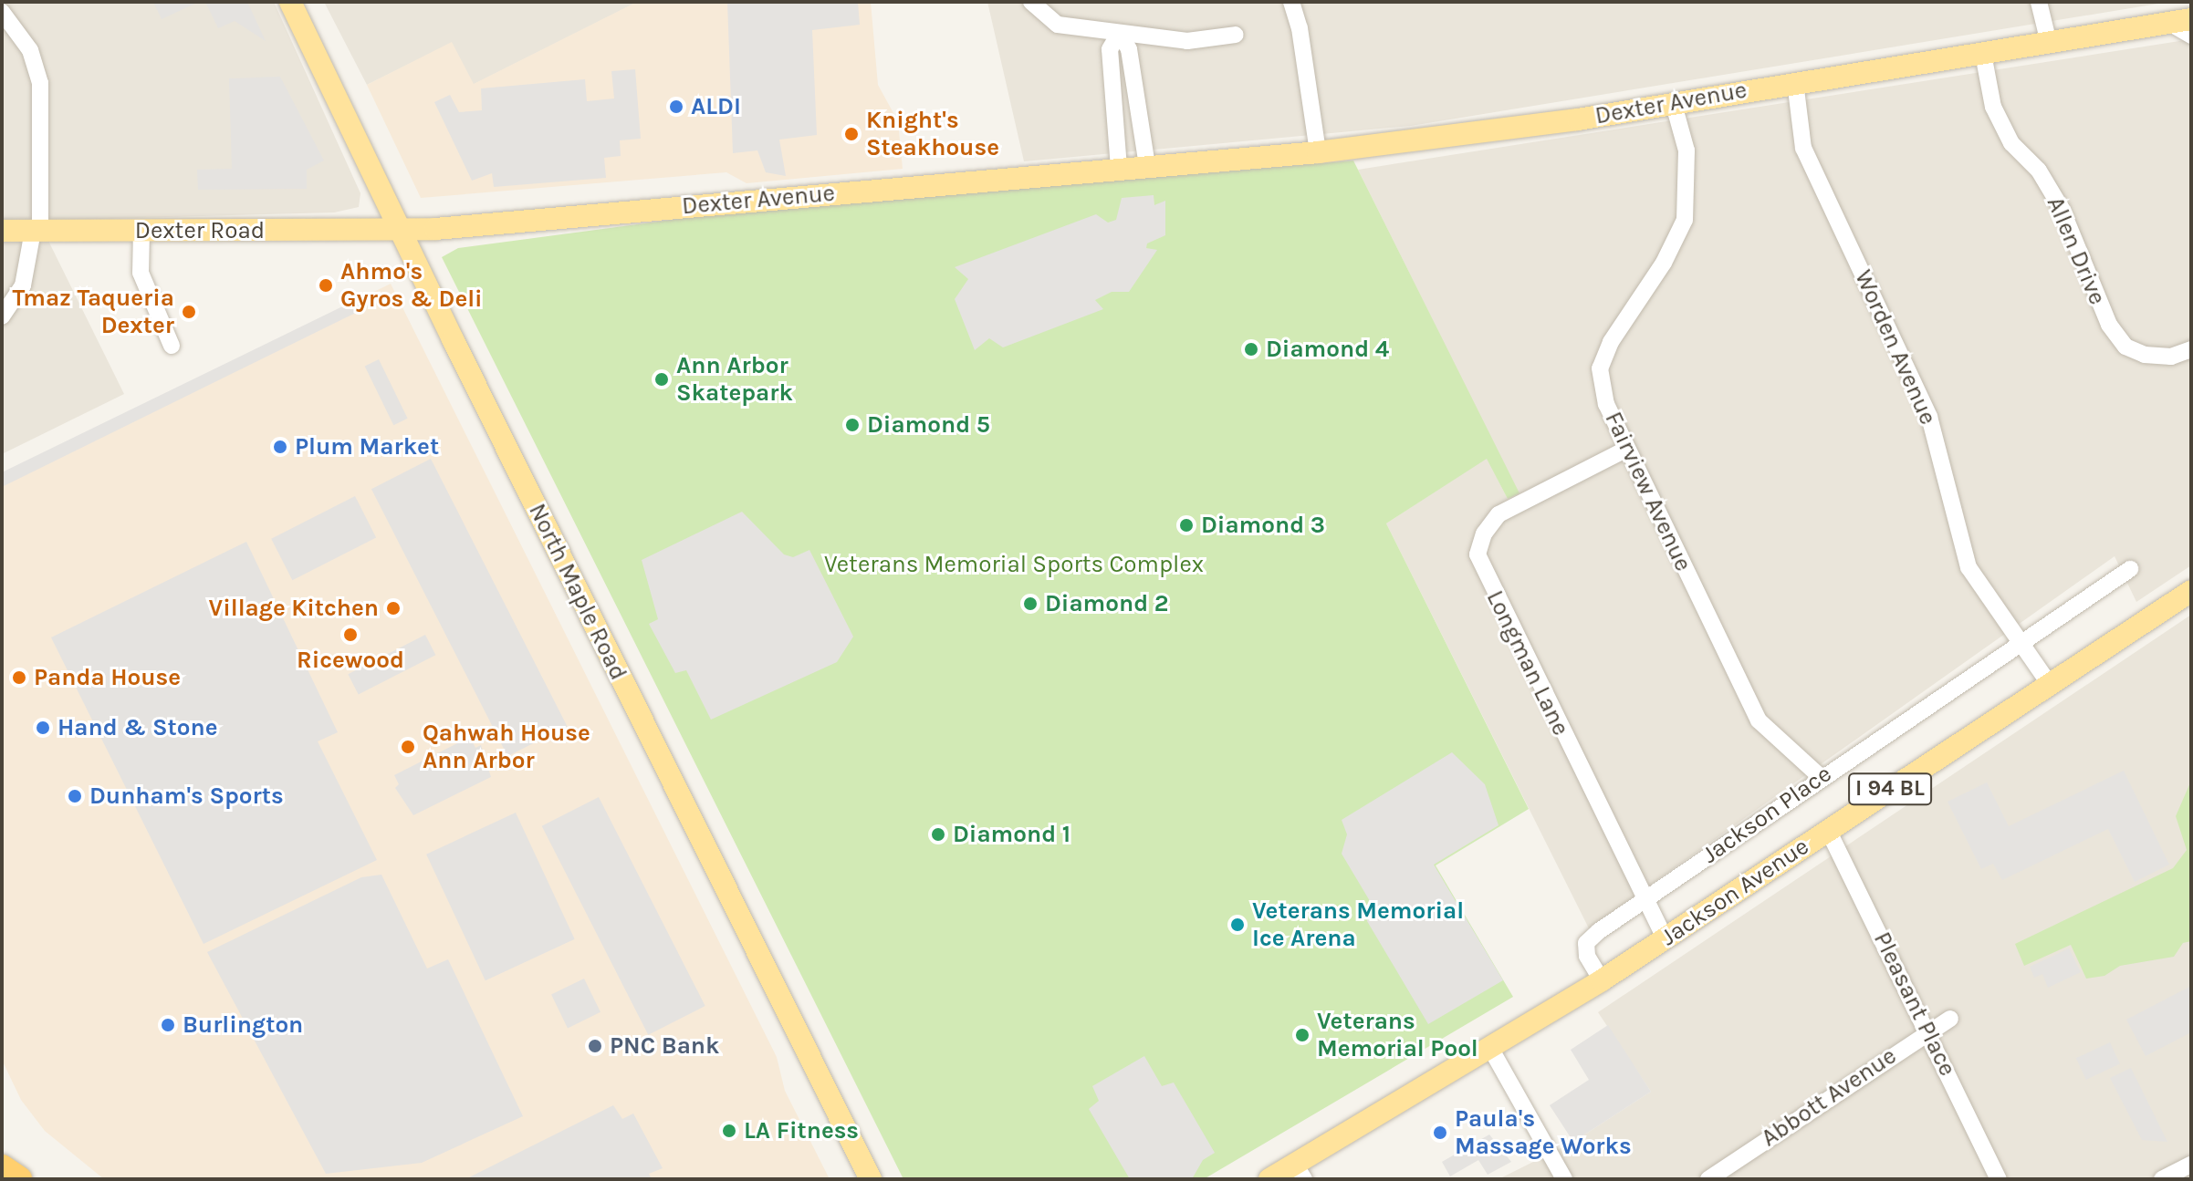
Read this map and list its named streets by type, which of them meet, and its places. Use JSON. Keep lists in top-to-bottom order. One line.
{"streets":{"main road":["Dexter Avenue","Dexter Road","North Maple Road","I 94 BL","Jackson Avenue"],"street":["Allen Drive","Worden Avenue","Fairview Avenue","Longman Lane","Jackson Place","Pleasant Place","Abbott Avenue"]},"crossings":[["Dexter Avenue","Dexter Road"],["Dexter Avenue","Allen Drive"],["Dexter Avenue","Worden Avenue"],["Dexter Avenue","Fairview Avenue"],["Dexter Avenue","North Maple Road"],["Dexter Road","North Maple Road"],["Worden Avenue","Jackson Place"],["Worden Avenue","Jackson Avenue"],["Fairview Avenue","Longman Lane"],["Fairview Avenue","Jackson Place"],["Longman Lane","Jackson Place"],["Longman Lane","Jackson Avenue"],["Jackson Place","Jackson Avenue"],["Jackson Avenue","Pleasant Place"],["Pleasant Place","Abbott Avenue"]],"parks":["Veterans Memorial Sports Complex"],"places":["ALDI","Knight's Steakhouse","Ahmo's Gyros & Deli","Tmaz Taqueria Dexter","Diamond 4","Ann Arbor Skatepark","Diamond 5","Plum Market","Diamond 3","Diamond 2","Village Kitchen","Ricewood","Panda House","Hand & Stone","Qahwah House Ann Arbor","Dunham's Sports","Diamond 1","Veterans Memorial Ice Arena","Burlington","Veterans Memorial Pool","PNC Bank","LA Fitness","Paula's Massage Works"]}
